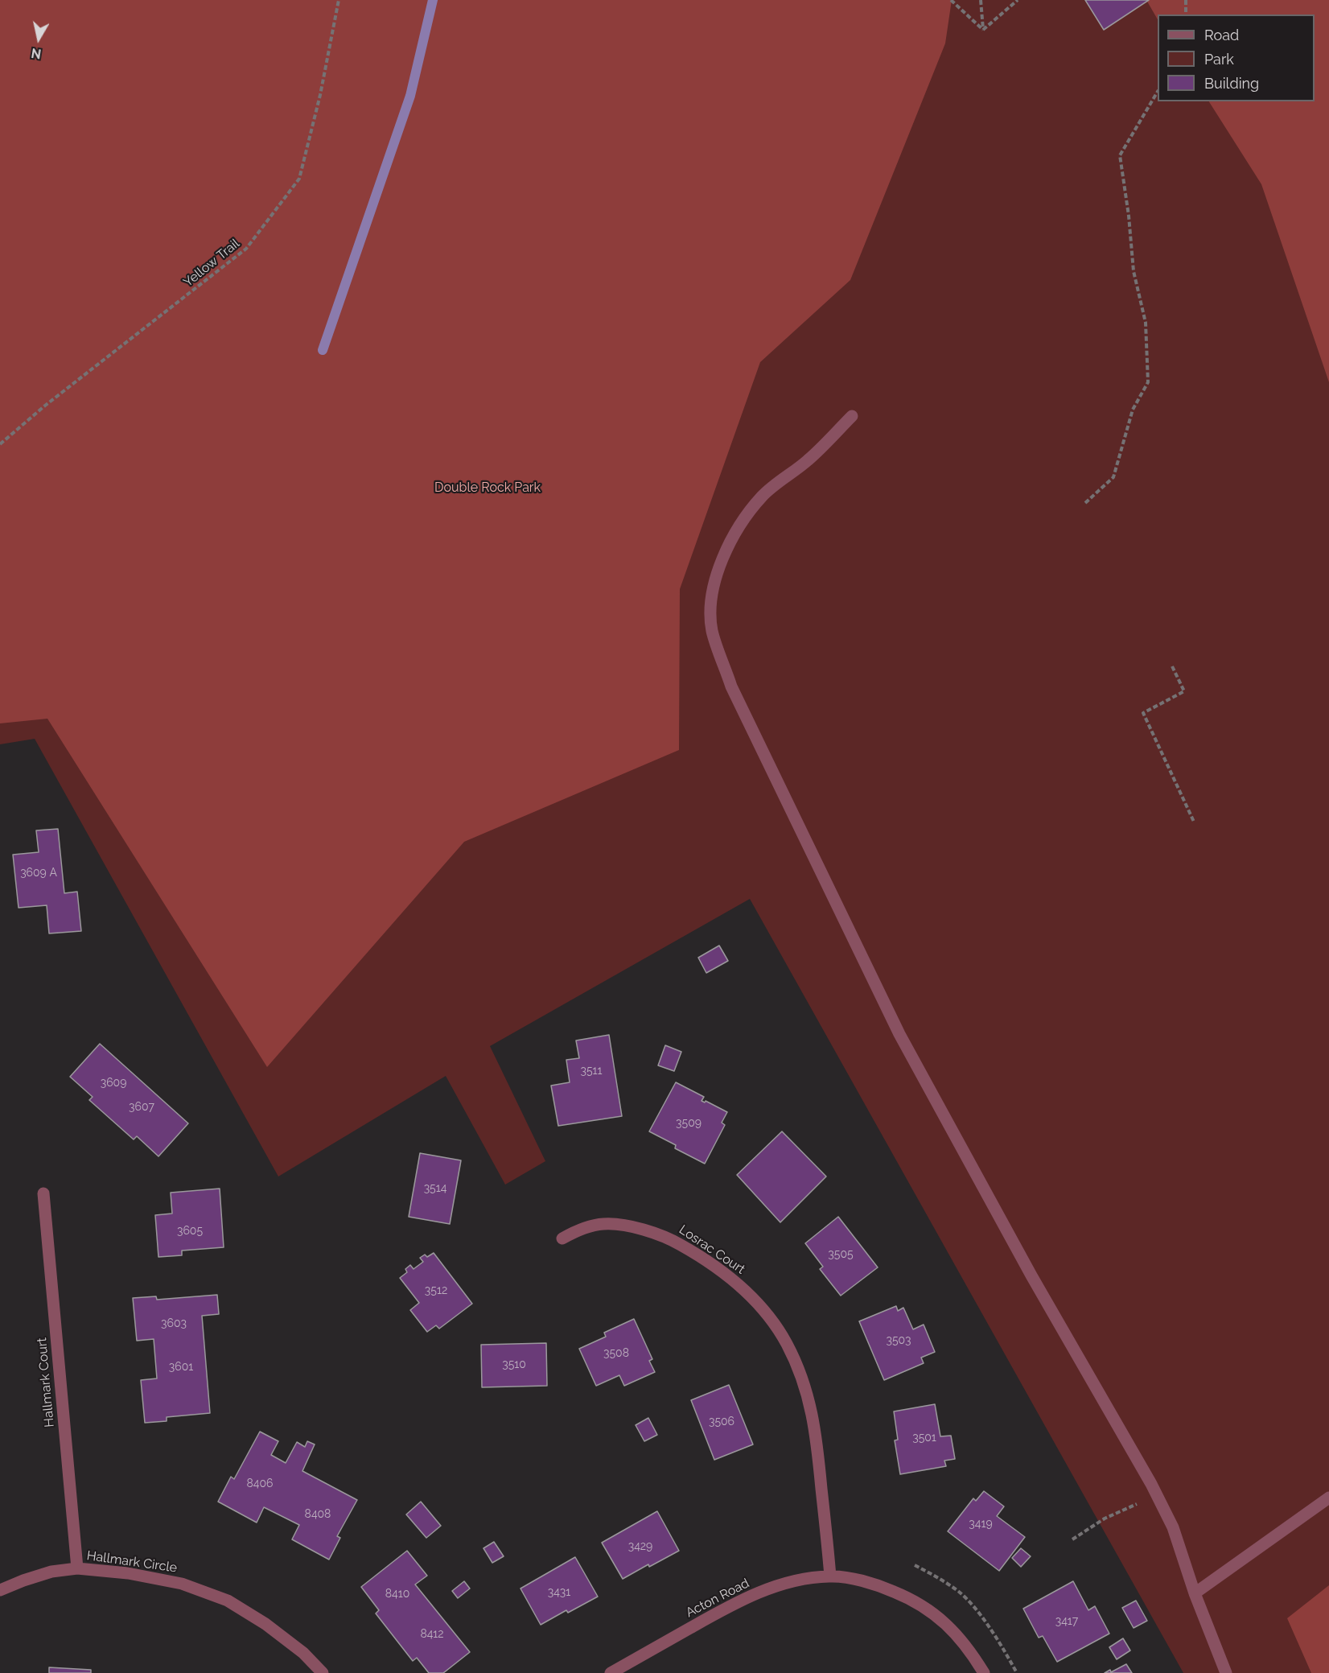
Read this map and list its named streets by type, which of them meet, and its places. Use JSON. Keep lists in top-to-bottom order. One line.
{"streets":{"street":["Losrac Court","Hallmark Court","Hallmark Circle","Acton Road"],"path":["Yellow Trail"]},"crossings":[["Losrac Court","Acton Road"],["Hallmark Court","Hallmark Circle"]],"parks":["Double Rock Park"],"house_numbers":["3609 A","3511","3609","3607","3509","3514","3605","3505","3512","3603","3503","3508","3510","3601","3506","3501","8406","8408","3419","3429","3431","8410","3417","8412"],"legend":["Road","Park","Building"],"north":"bottom"}
